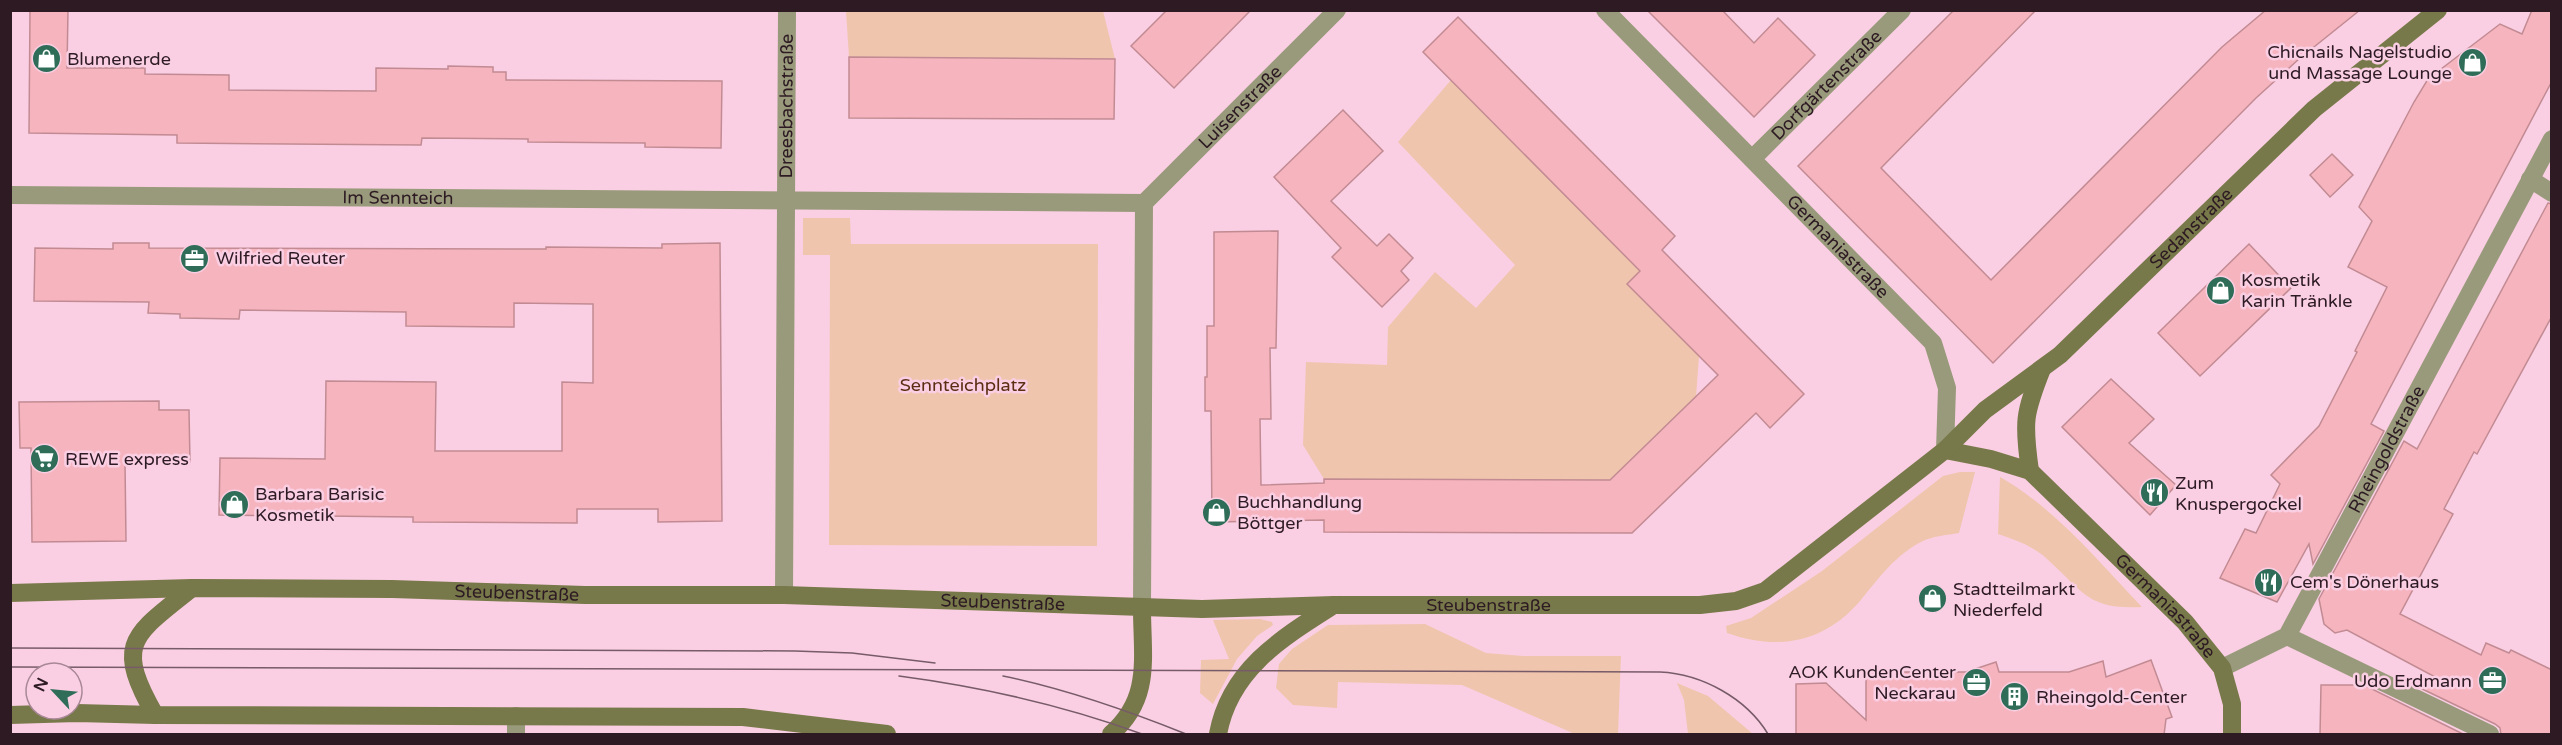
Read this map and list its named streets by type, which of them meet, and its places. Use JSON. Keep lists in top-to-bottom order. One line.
{"streets":{"street":["Dorfgärtenstraße","Dreesbachstraße","Luisenstraße","Im Sennteich","Sedanstraße","Germaniastraße","Rheingoldstraße","Steubenstraße"]},"crossings":[["Dorfgärtenstraße","Germaniastraße"],["Dreesbachstraße","Im Sennteich"],["Sedanstraße","Germaniastraße"],["Sedanstraße","Steubenstraße"],["Germaniastraße","Steubenstraße"]],"parks":["Sennteichplatz"],"places":{"shop":["Blumenerde","Chicnails Nagelstudio und Massage Lounge","Kosmetik Karin Tränkle","Barbara Barisic Kosmetik","Buchhandlung Böttger","Stadtteilmarkt Niederfeld"],"office":["Wilfried Reuter","Udo Erdmann","AOK KundenCenter Neckarau"],"supermarket":["REWE express"],"restaurant":["Zum Knuspergockel","Cem's Dönerhaus"],"building":["Rheingold-Center"]},"north":"top left"}
